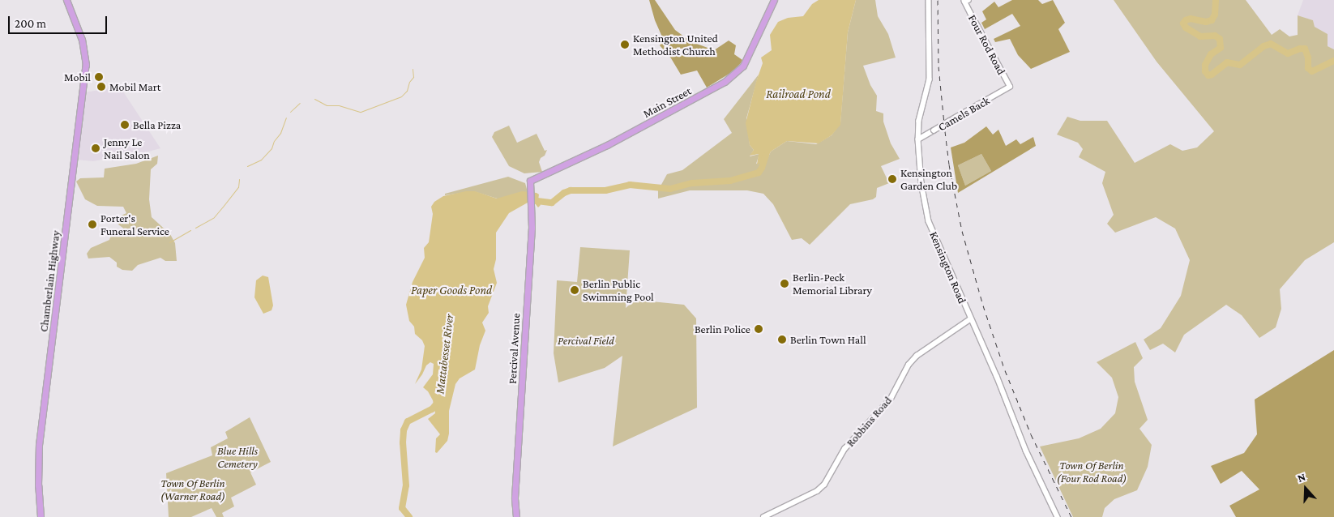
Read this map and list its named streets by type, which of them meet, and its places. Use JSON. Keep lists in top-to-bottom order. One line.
{"streets":{"main road":["Main Street","Chamberlain Highway","Percival Avenue"],"street":["Four Rod Road","Camels Back","Kensington Road","Robbins Road"]},"crossings":[["Four Rod Road","Camels Back"],["Main Street","Percival Avenue"],["Camels Back","Kensington Road"],["Kensington Road","Robbins Road"]],"water":["Railroad Pond","Paper Goods Pond","Mattabesset River"],"parks":["Percival Field","Blue Hills Cemetery","Town Of Berlin (Four Rod Road)","Town Of Berlin (Warner Road)"],"places":["Kensington United Methodist Church","Mobil","Mobil Mart","Bella Pizza","Jenny Le Nail Salon","Kensington Garden Club","Porter's Funeral Service","Berlin-Peck Memorial Library","Berlin Public Swimming Pool","Berlin Police","Berlin Town Hall"],"scale_bar":"200 m","north":"top"}
